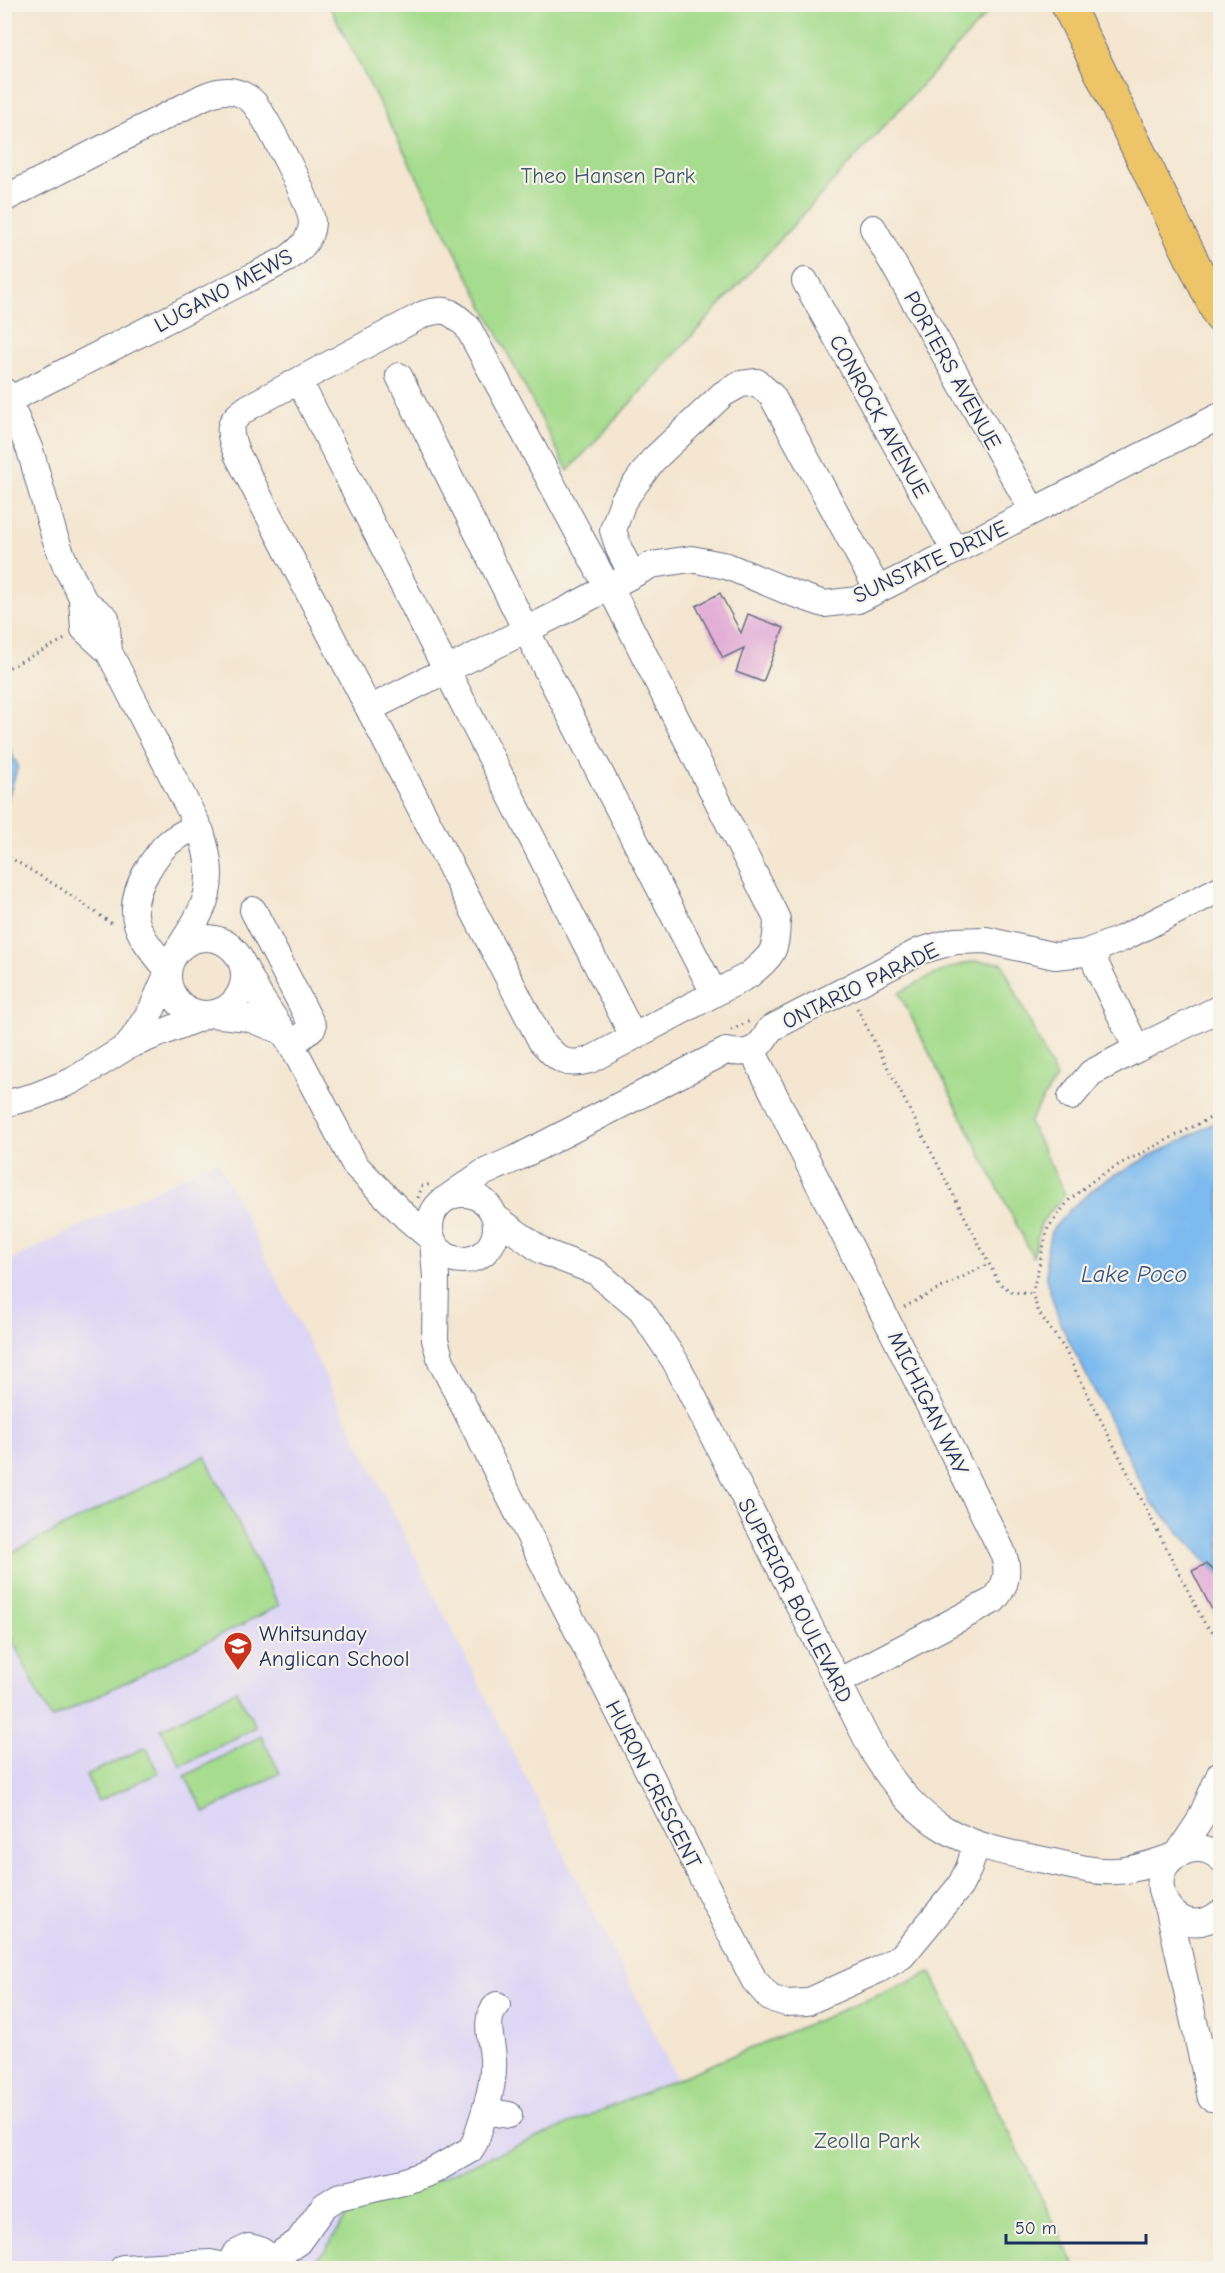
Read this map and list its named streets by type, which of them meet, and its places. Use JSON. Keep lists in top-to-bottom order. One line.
{"streets":{"street":["LUGANO MEWS","PORTERS AVENUE","CONROCK AVENUE","SUNSTATE DRIVE","ONTARIO PARADE","MICHIGAN WAY","SUPERIOR BOULEVARD","HURON CRESCENT"]},"crossings":[["PORTERS AVENUE","SUNSTATE DRIVE"],["CONROCK AVENUE","SUNSTATE DRIVE"],["ONTARIO PARADE","MICHIGAN WAY"],["MICHIGAN WAY","SUPERIOR BOULEVARD"],["SUPERIOR BOULEVARD","HURON CRESCENT"]],"water":["Lake Poco"],"parks":["Theo Hansen Park","Zeolla Park"],"places":{"school or university":["Whitsunday Anglican School"]},"scale_bar":"50 m"}
